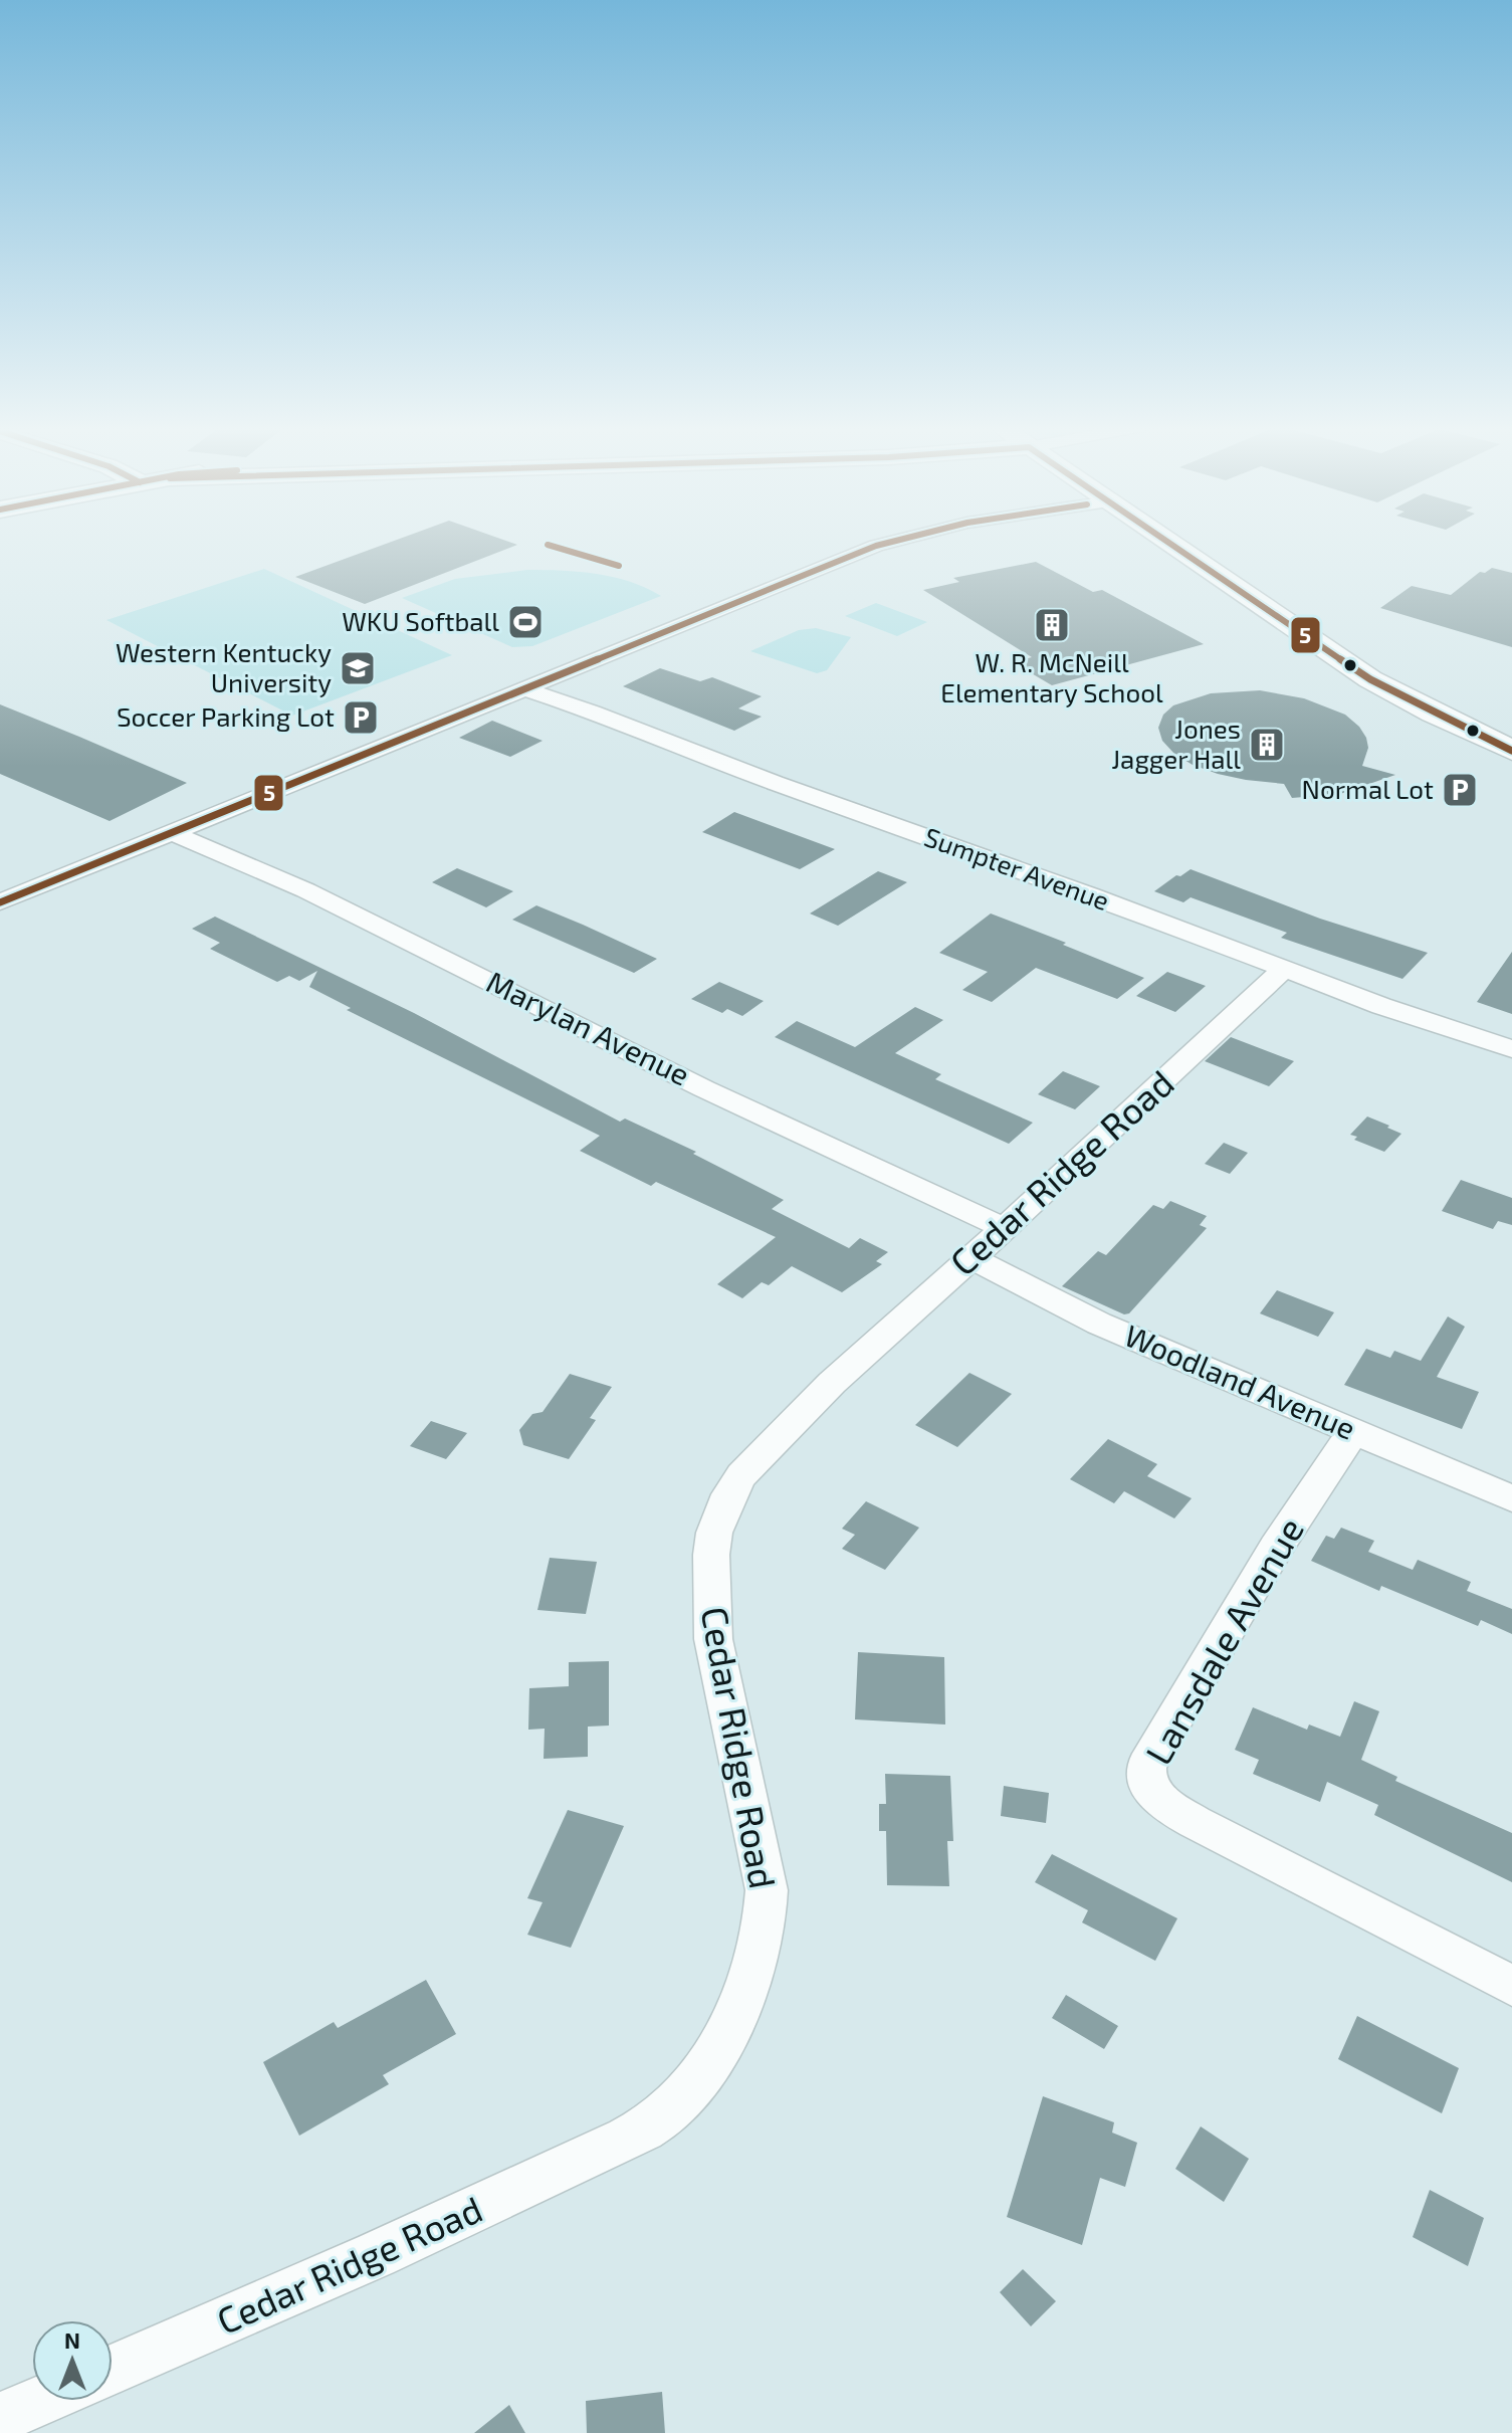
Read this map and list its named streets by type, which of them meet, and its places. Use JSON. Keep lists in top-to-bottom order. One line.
{"streets":{"street":["Sumpter Avenue","Marylan Avenue","Cedar Ridge Road","Woodland Avenue","Lansdale Avenue"]},"crossings":[["Sumpter Avenue","Cedar Ridge Road"],["Marylan Avenue","Cedar Ridge Road"],["Cedar Ridge Road","Woodland Avenue"],["Woodland Avenue","Lansdale Avenue"]],"places":{"sports":["WKU Softball"],"building":["W. R. McNeill Elementary School","Jones Jagger Hall"],"school or university":["Western Kentucky University"],"parking":["Soccer Parking Lot","Normal Lot"]},"lines":["transit line 5"],"north":"top"}
